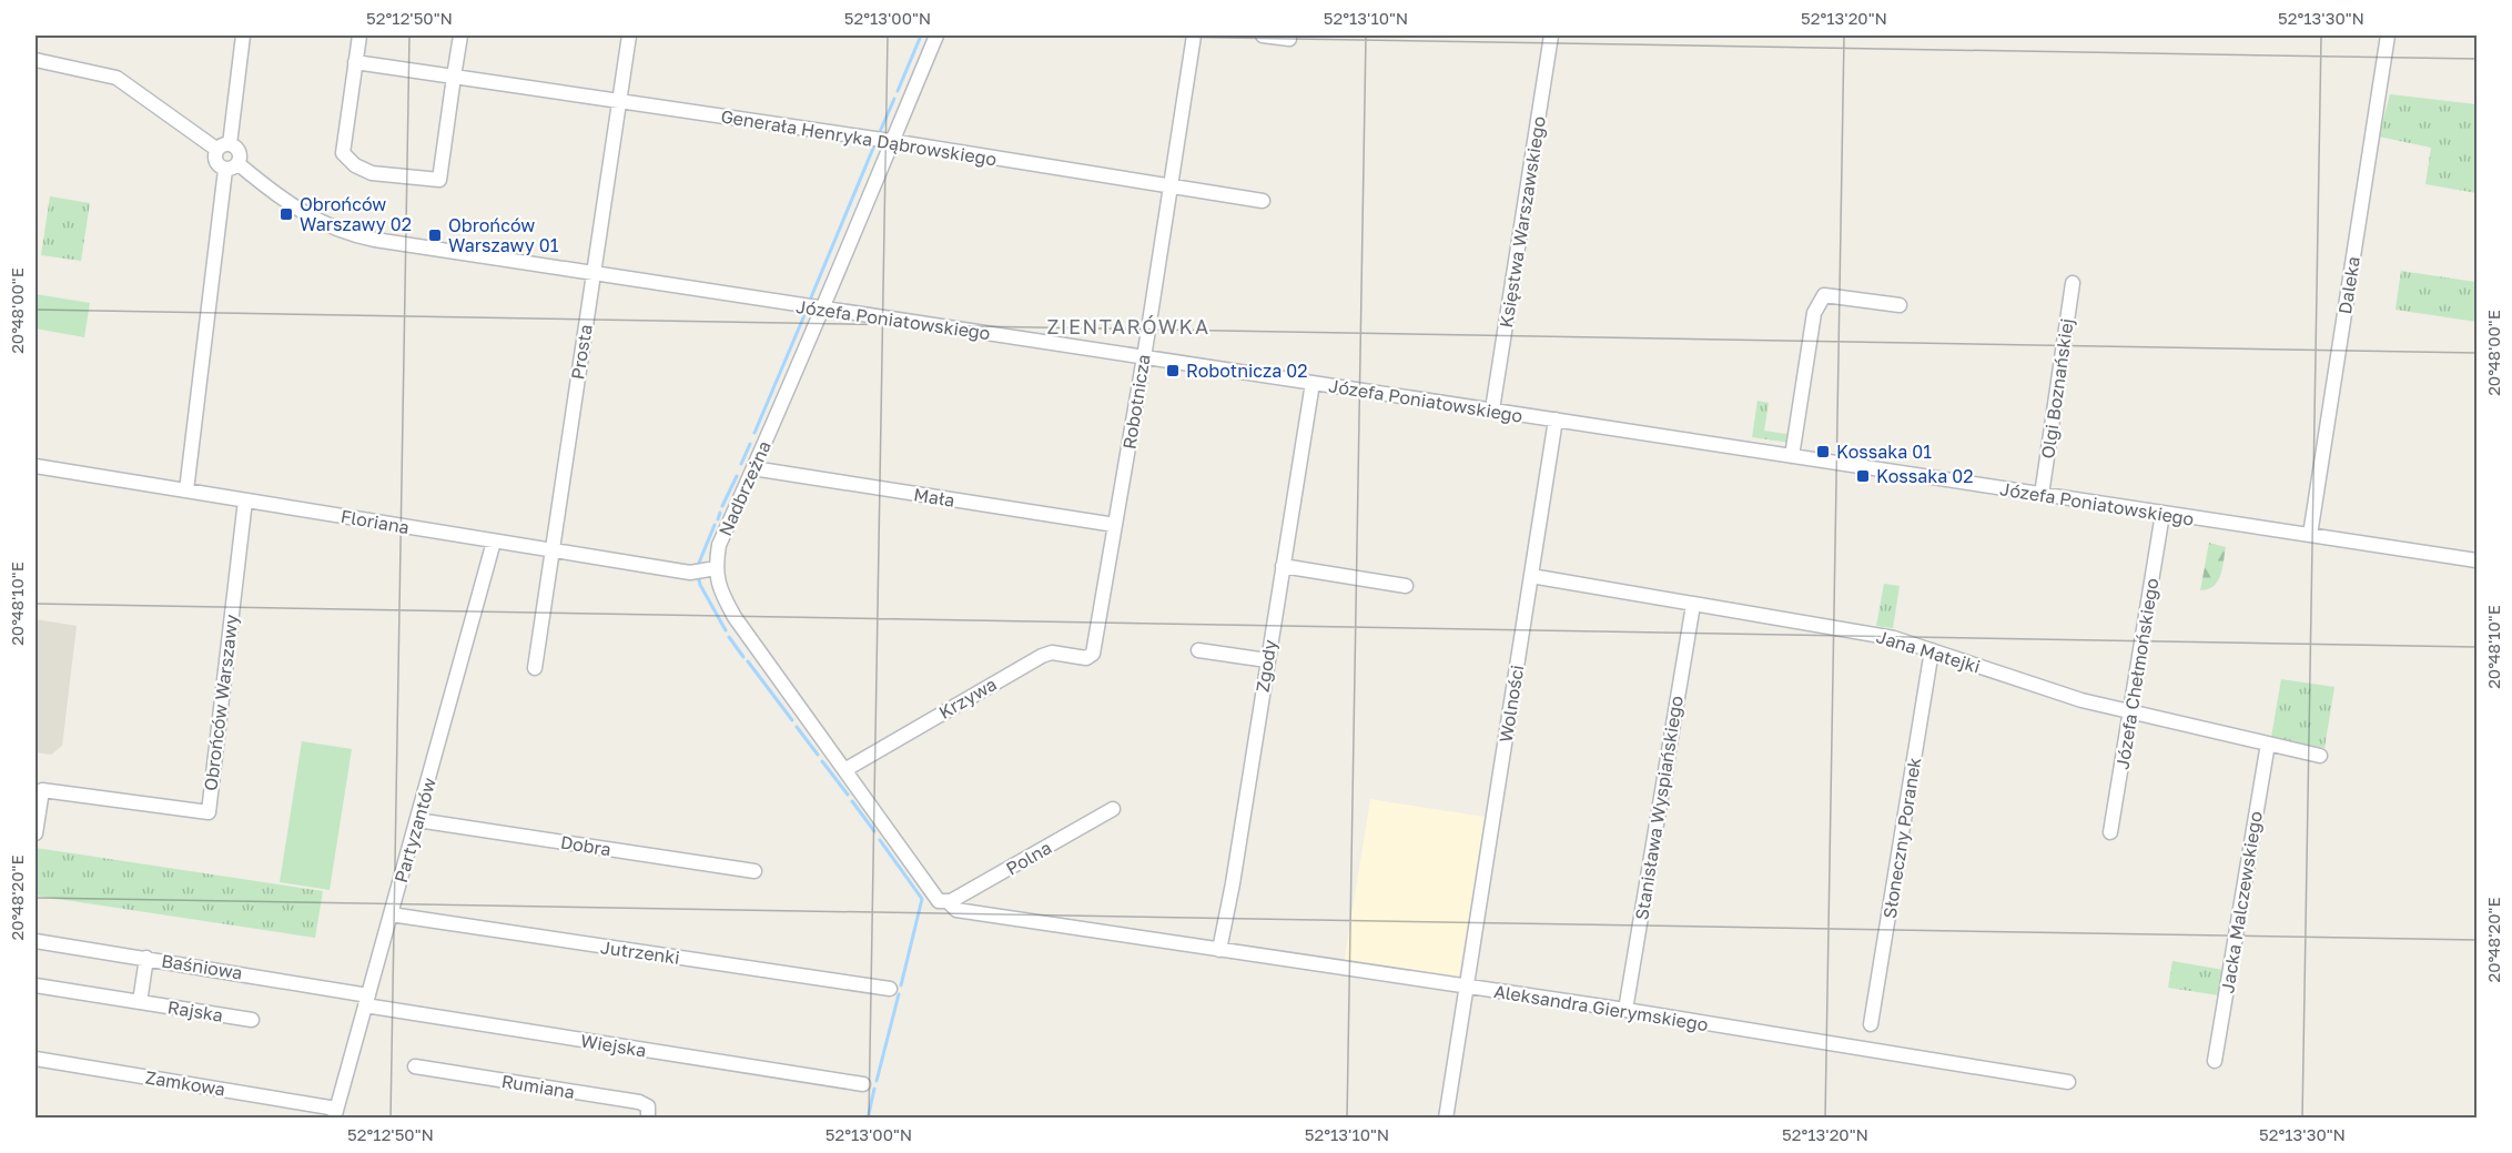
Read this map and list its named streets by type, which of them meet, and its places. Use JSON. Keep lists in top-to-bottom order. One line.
{"streets":{"street":["Generała Henryka Dąbrowskiego","Księstwa Warszawskiego","Daleka","Józefa Poniatowskiego","Prosta","Olgi Boznańskiej","Robotnicza","Nadbrzeżna","Mała","Floriana","Jana Matejki","Zgody","Józefa Chełmońskiego","Krzywa","Obrońców Warszawy","Wolności","Stanisława Wyspiańskiego","Partyzantów","Słoneczny Poranek","Dobra","Polna","Jacka Malczewskiego","Jutrzenki","Baśniowa","Aleksandra Gierymskiego","Rajska","Wiejska","Zamkowa","Rumiana"]},"crossings":[["Generała Henryka Dąbrowskiego","Prosta"],["Generała Henryka Dąbrowskiego","Robotnicza"],["Generała Henryka Dąbrowskiego","Nadbrzeżna"],["Księstwa Warszawskiego","Józefa Poniatowskiego"],["Daleka","Józefa Poniatowskiego"],["Józefa Poniatowskiego","Prosta"],["Józefa Poniatowskiego","Olgi Boznańskiej"],["Józefa Poniatowskiego","Robotnicza"],["Józefa Poniatowskiego","Nadbrzeżna"],["Józefa Poniatowskiego","Zgody"],["Józefa Poniatowskiego","Józefa Chełmońskiego"],["Józefa Poniatowskiego","Wolności"],["Prosta","Floriana"],["Robotnicza","Mała"],["Robotnicza","Krzywa"],["Nadbrzeżna","Mała"],["Nadbrzeżna","Floriana"],["Nadbrzeżna","Krzywa"],["Nadbrzeżna","Polna"],["Nadbrzeżna","Aleksandra Gierymskiego"],["Floriana","Obrońców Warszawy"],["Floriana","Partyzantów"],["Jana Matejki","Józefa Chełmońskiego"],["Jana Matejki","Wolności"],["Jana Matejki","Stanisława Wyspiańskiego"],["Jana Matejki","Słoneczny Poranek"],["Jana Matejki","Jacka Malczewskiego"],["Zgody","Aleksandra Gierymskiego"],["Wolności","Aleksandra Gierymskiego"],["Stanisława Wyspiańskiego","Aleksandra Gierymskiego"],["Partyzantów","Dobra"],["Partyzantów","Jutrzenki"],["Partyzantów","Baśniowa"],["Partyzantów","Wiejska"],["Partyzantów","Zamkowa"],["Polna","Aleksandra Gierymskiego"],["Baśniowa","Wiejska"]],"districts":["ZIENTARÓWKA"],"places":{"transit":["Obrońców Warszawy 02","Obrońców Warszawy 01","Robotnicza 02","Kossaka 01","Kossaka 02"]},"coordinates":["52°12'50\"N","52°13'00\"N","52°13'10\"N","52°13'20\"N","52°13'30\"N","20°48'00\"E","20°48'10\"E","20°48'20\"E"]}
